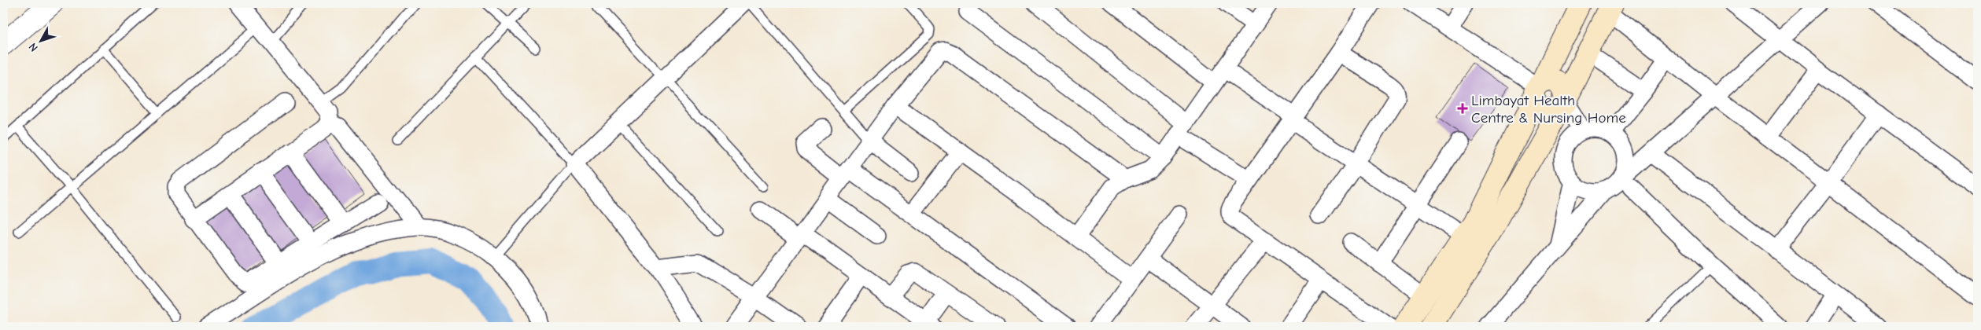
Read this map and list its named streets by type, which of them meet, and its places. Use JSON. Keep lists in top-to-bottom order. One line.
{"places":{"health":["Limbayat Health Centre & Nursing Home"]},"north":"bottom left"}
